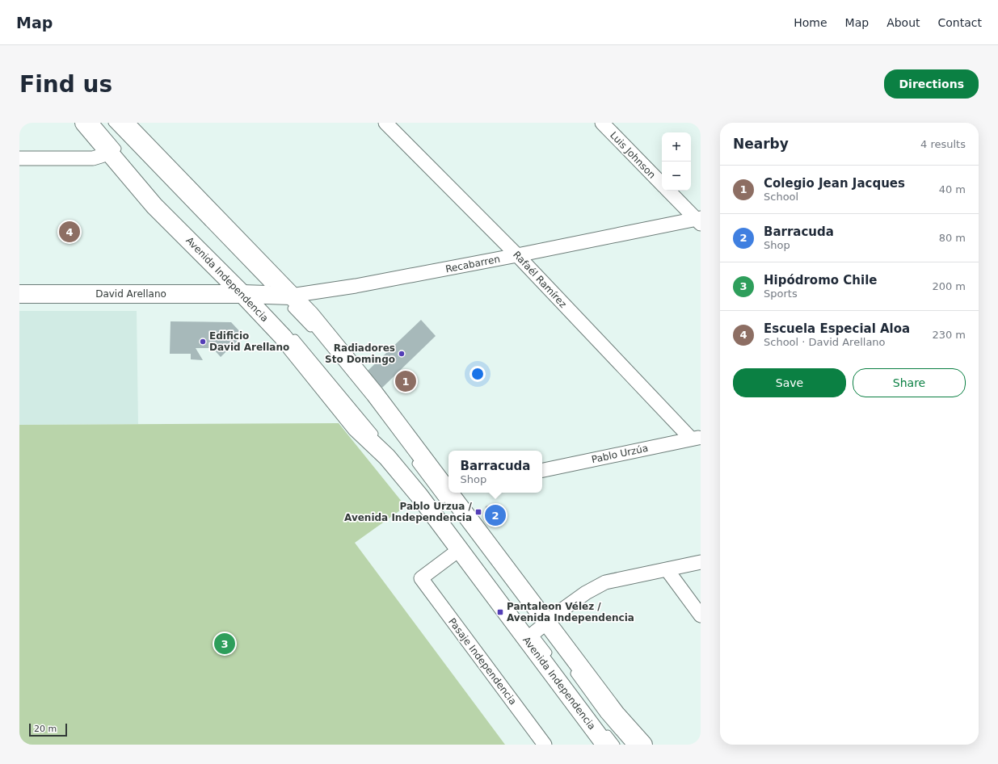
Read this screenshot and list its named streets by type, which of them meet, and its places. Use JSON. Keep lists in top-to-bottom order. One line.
{"streets":{"main road":["Recabarren","Avenida Independencia","David Arellano"],"street":["Luis Johnson","Rafaél Ramírez","Pablo Urzúa","Pasaje Independencia"]},"crossings":[["Luis Johnson","Recabarren"],["Recabarren","Avenida Independencia"],["Recabarren","Rafaél Ramírez"],["Recabarren","David Arellano"],["Avenida Independencia","David Arellano"],["Avenida Independencia","Pasaje Independencia"],["Rafaél Ramírez","Pablo Urzúa"]],"places":{"other":["Edificio David Arellano","Radiadores Sto Domingo"],"transit":["Pablo Urzua / Avenida Independencia","Pantaleon Vélez / Avenida Independencia"]},"scale_bar":"20 m","page":{"header":"Map","nav":["Home","Map","About","Contact"],"buttons":["Directions",["Save","Share"]],"title":"Find us","heading":["Nearby","4 results"],"map_buttons":["+","−"],"list":[{"mark":"1","name":"Colegio Jean Jacques","note":"School","value":"40 m"},{"mark":"2","name":"Barracuda","note":"Shop","value":"80 m"},{"mark":"3","name":"Hipódromo Chile","note":"Sports","value":"200 m"},{"mark":"4","name":"Escuela Especial Aloa","note":"School · David Arellano","value":"230 m"}],"pins":["4","1","2","3"],"popup":["Barracuda","Shop"],"scale":"20 m"}}
